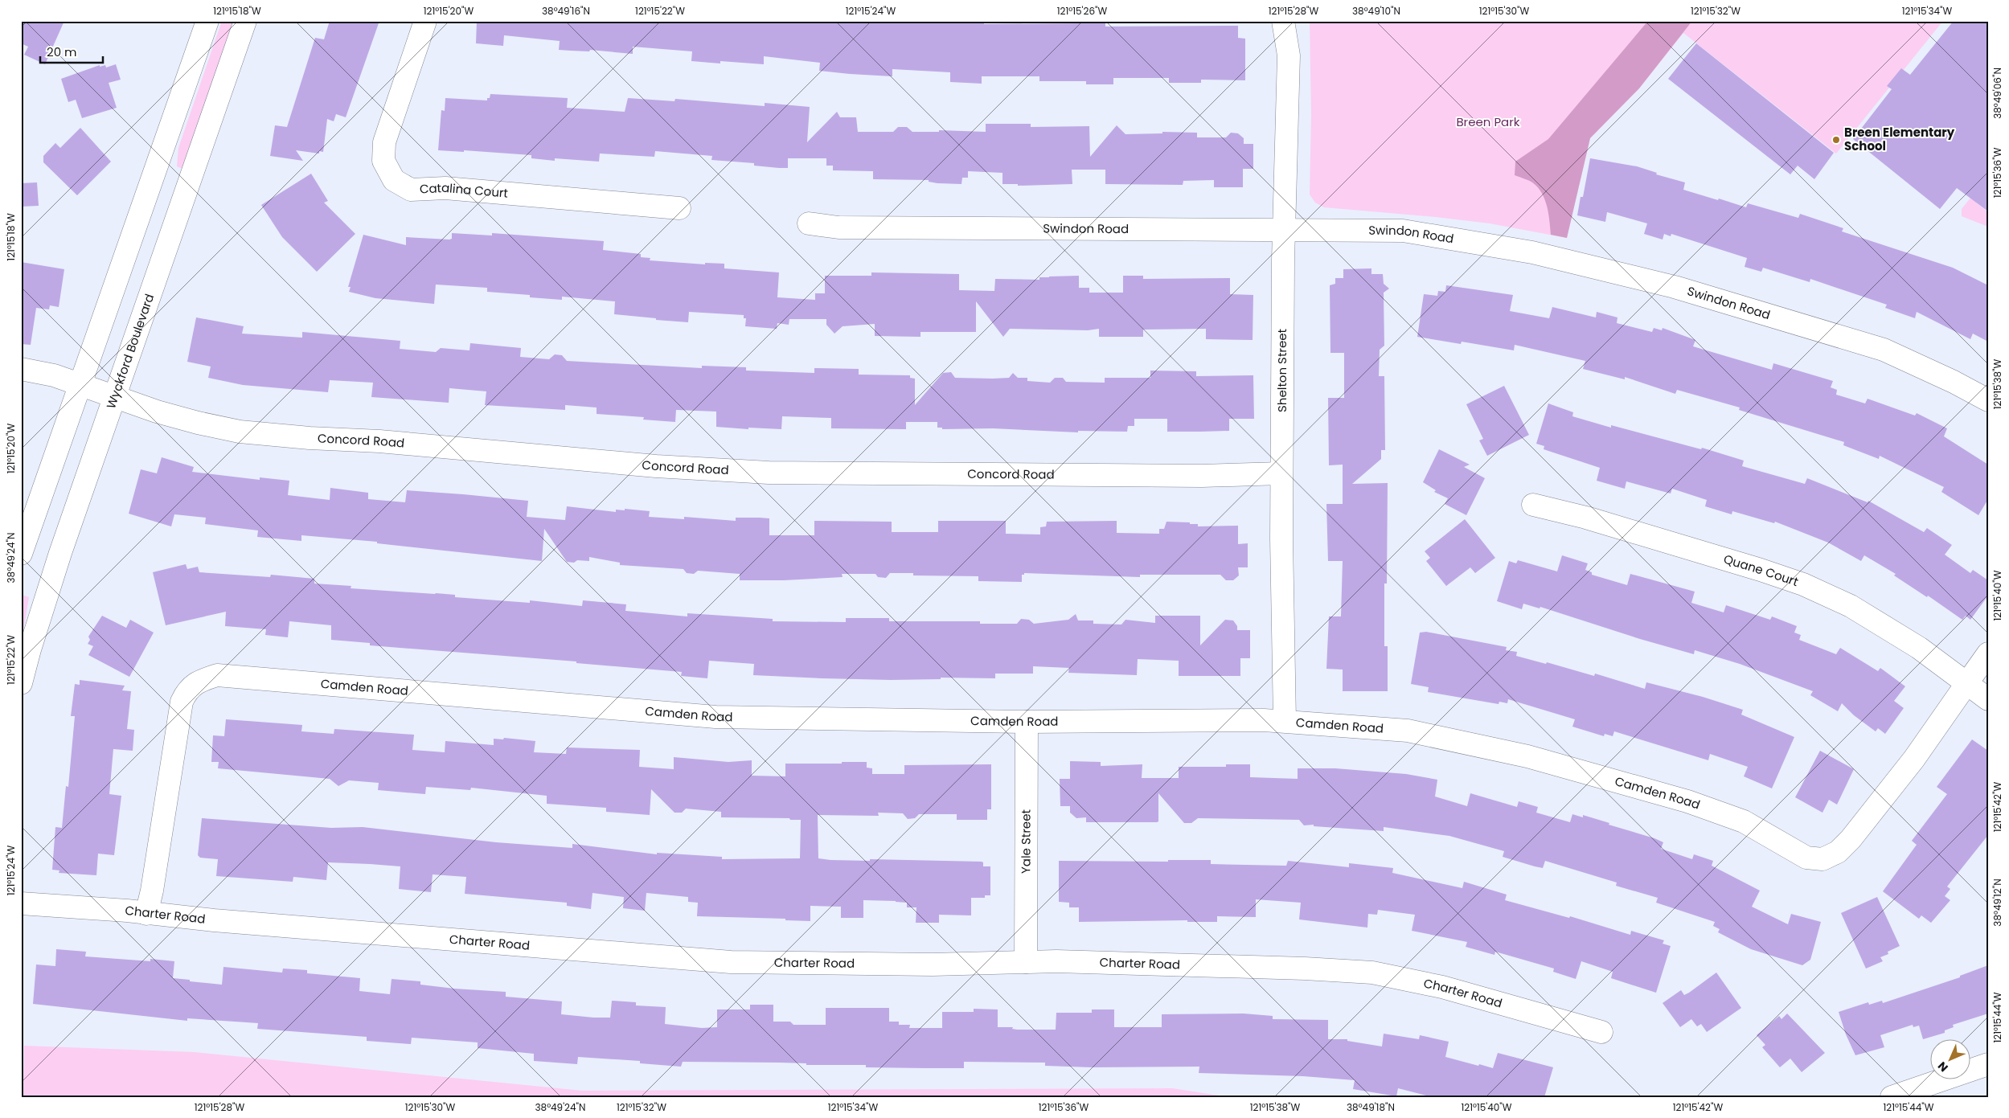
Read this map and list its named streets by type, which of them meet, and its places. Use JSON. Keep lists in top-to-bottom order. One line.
{"streets":{"street":["Catalina Court","Swindon Road","Wyckford Boulevard","Shelton Street","Concord Road","Quane Court","Camden Road","Yale Street","Charter Road"]},"crossings":[["Swindon Road","Shelton Street"],["Wyckford Boulevard","Concord Road"],["Shelton Street","Concord Road"],["Shelton Street","Camden Road"],["Quane Court","Camden Road"],["Camden Road","Yale Street"],["Camden Road","Charter Road"],["Yale Street","Charter Road"]],"parks":["Breen Park"],"places":["Breen Elementary School"],"scale_bar":"20 m","north":"bottom left","coordinates":["121°15'18\"W","121°15'20\"W","38°49'16\"N","121°15'22\"W","121°15'24\"W","121°15'26\"W","121°15'28\"W","38°49'10\"N","121°15'30\"W","121°15'32\"W","121°15'34\"W","38°49'06\"N","121°15'36\"W","121°15'38\"W","38°49'24\"N","121°15'40\"W","121°15'42\"W","38°49'12\"N","121°15'44\"W","38°49'18\"N"]}
